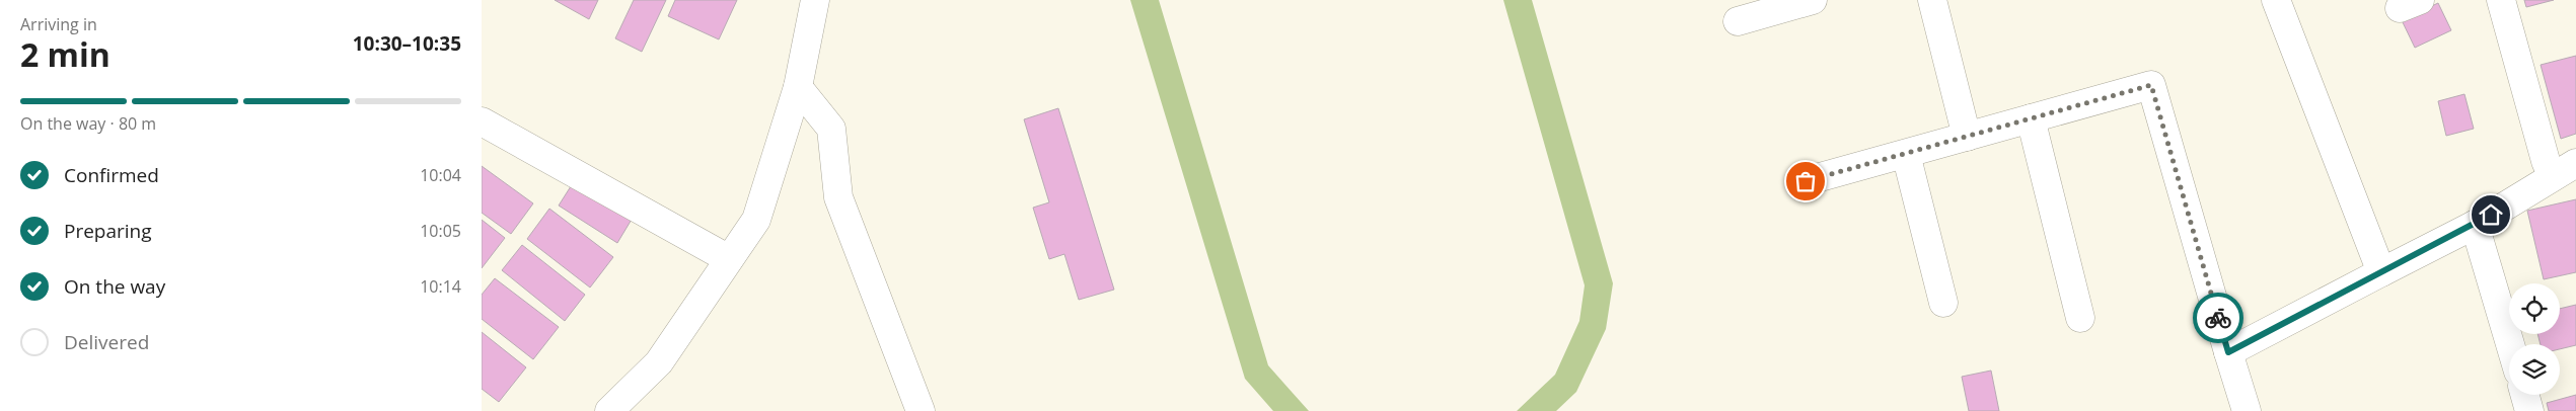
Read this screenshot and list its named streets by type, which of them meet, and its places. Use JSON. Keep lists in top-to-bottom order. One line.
{"page":{"heading":["2 min","Arriving in","10:30–10:35"],"bar":"On the way · 80 m","list":[["Confirmed","10:04"],["Preparing","10:05"],["On the way","10:14"],"Delivered"]}}
